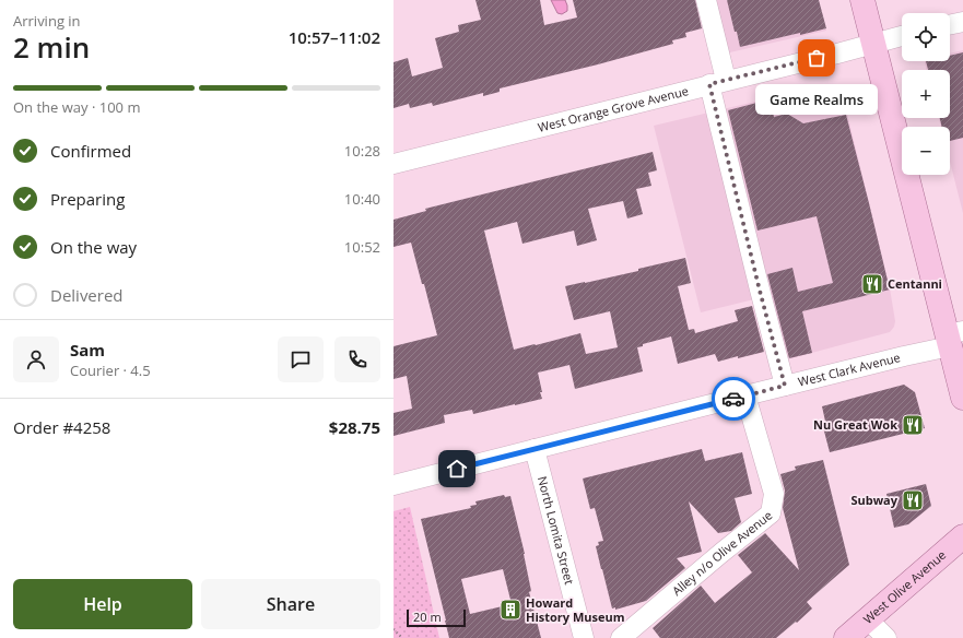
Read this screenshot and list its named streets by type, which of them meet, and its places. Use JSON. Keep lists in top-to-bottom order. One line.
{"streets":{"main road":["West Olive Avenue"],"street":["West Orange Grove Avenue","West Clark Avenue","North Lomita Street","Alley n/o Olive Avenue"]},"crossings":[["West Clark Avenue","North Lomita Street"],["West Clark Avenue","Alley n/o Olive Avenue"]],"places":{"other":["Game Realms"],"restaurant":["Centanni","Nu Great Wok","Subway"],"building":["Howard History Museum"]},"scale_bar":"20 m","page":{"heading":["2 min","Arriving in","10:57–11:02"],"panel":["Sam","Courier · 4.5","Order #4258","$28.75"],"map_buttons":["+","−"],"bar":"On the way · 100 m","bubble":"Game Realms","list":[["Confirmed","10:28"],["Preparing","10:40"],["On the way","10:52"],"Delivered"],"buttons":["Help","Share"],"scale":"20 m"}}
